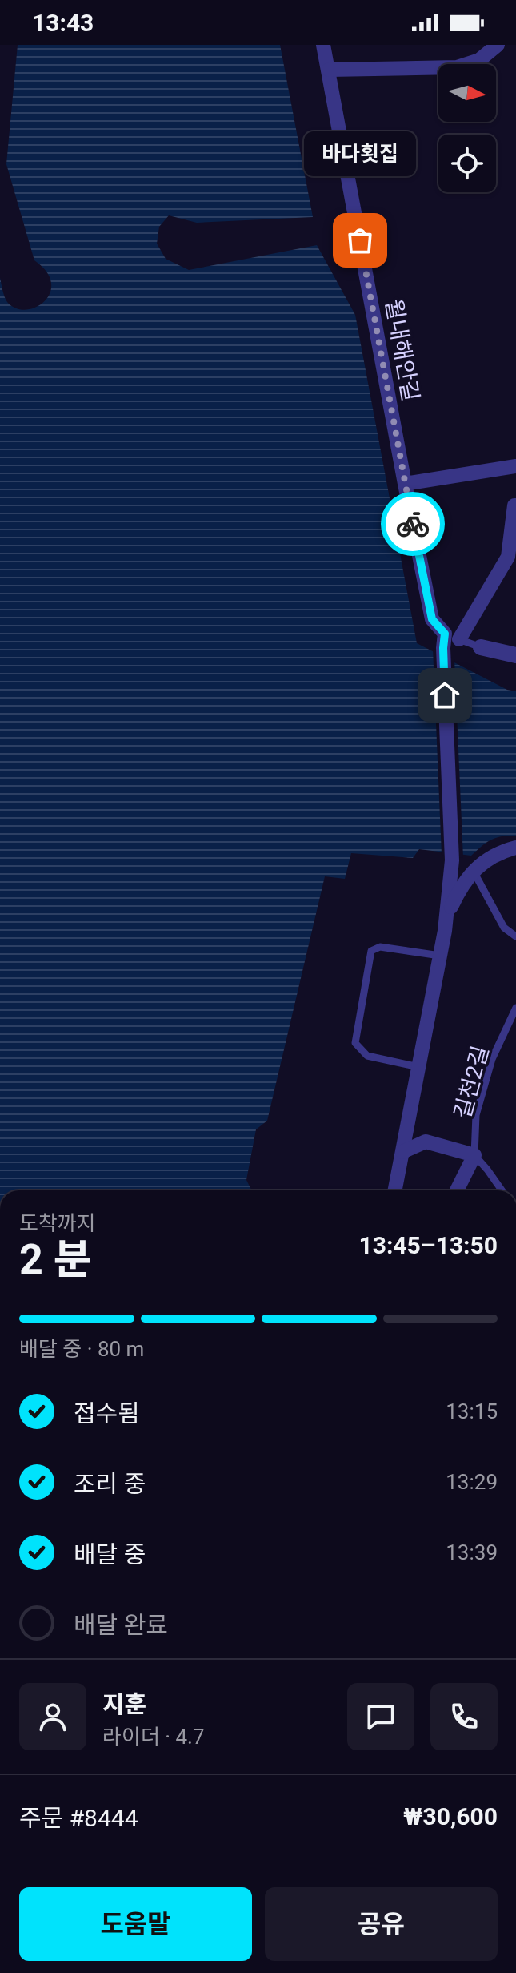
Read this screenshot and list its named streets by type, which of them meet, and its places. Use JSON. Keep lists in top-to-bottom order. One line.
{"streets":{"street":["월내해안길"],"lane":["길천2길"]},"places":["바다횟집"],"north":"right","page":{"status":"13:43","bubble":"바다횟집","heading":["2 분","도착까지","13:45–13:50"],"panel":["지훈","라이더 · 4.7","주문 #8444","₩30,600"],"bar":"배달 중 · 80 m","list":[["접수됨","13:15"],["조리 중","13:29"],["배달 중","13:39"],"배달 완료"],"buttons":["도움말","공유"]}}
